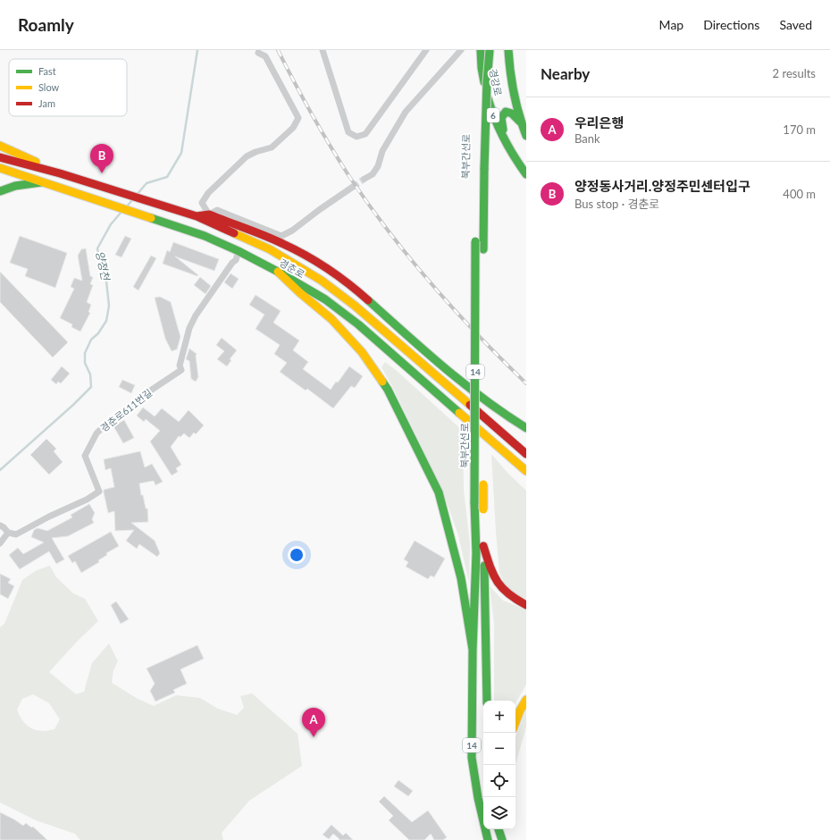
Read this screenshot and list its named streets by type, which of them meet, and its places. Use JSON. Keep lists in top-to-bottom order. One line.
{"streets":{"main road":["경강로","6","북부간선로","경춘로","14"],"street":["경춘로611번길"]},"crossings":[["경춘로","경춘로611번길"]],"water":["양정천"],"legend":["Fast","Slow","Jam"],"page":{"header":"Roamly","nav":["Map","Directions","Saved"],"heading":["Nearby","2 results"],"list":[{"mark":"A","name":"우리은행","note":"Bank","value":"170 m"},{"mark":"B","name":"양정동사거리.양정주민센터입구","note":"Bus stop · 경춘로","value":"400 m"}],"pins":["B","A"],"map_buttons":["+","−"]}}
